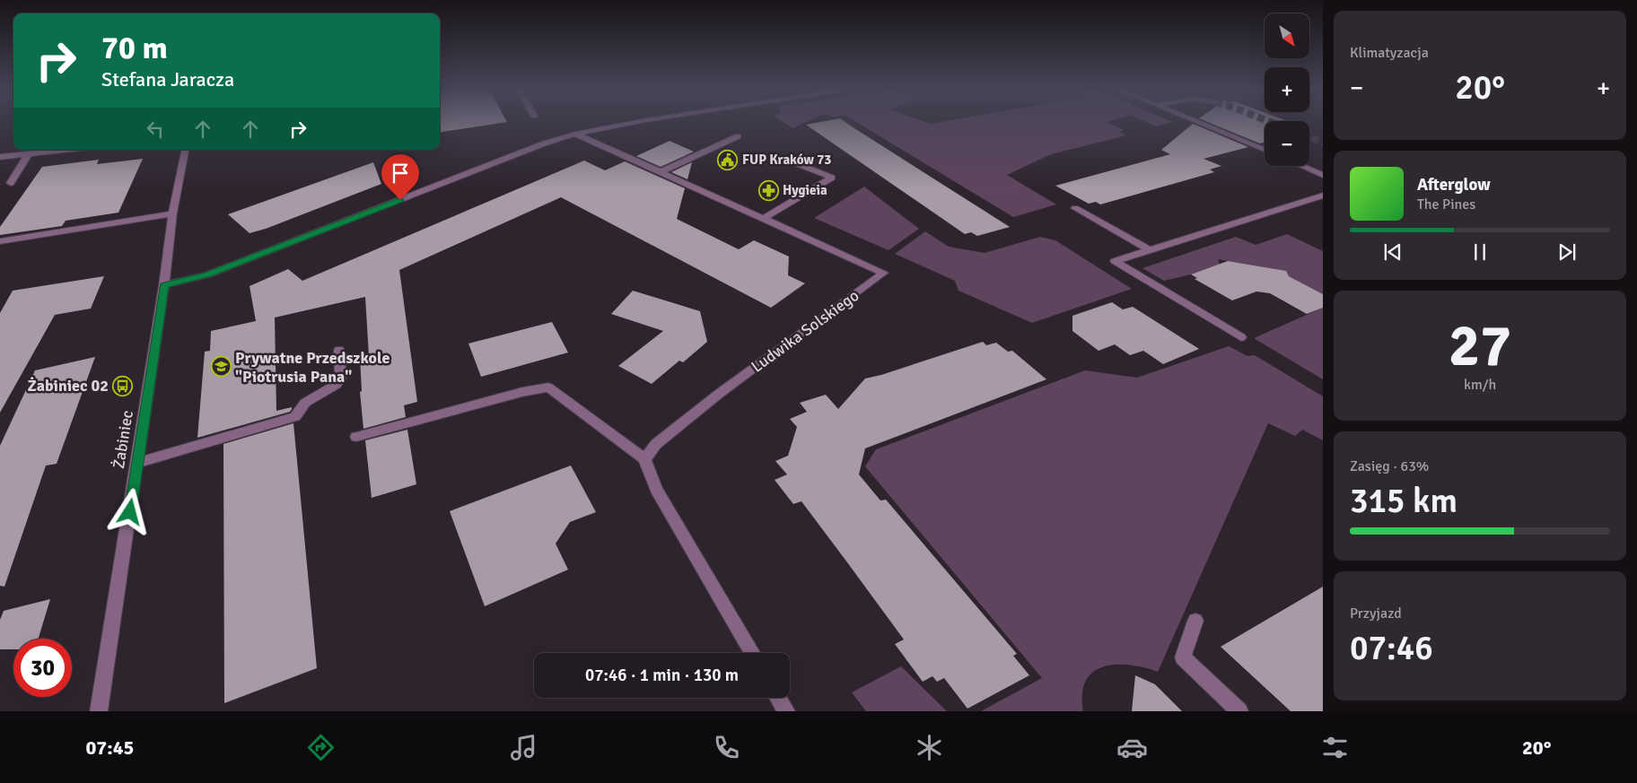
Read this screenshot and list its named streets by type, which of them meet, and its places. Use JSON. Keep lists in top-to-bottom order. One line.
{"streets":{"street":["Ludwika Solskiego","Żabiniec"]},"places":{"public building":["FUP Kraków 73"],"pharmacy":["Hygieia"],"school or university":["Prywatne Przedszkole \"Piotrusia Pana\""],"bus stop":["Żabiniec 02"]},"north":"bottom right","page":{"tile":["Klimatyzacja",["27","km/h"],["Zasięg · 63%","315 km"],["Przyjazd","07:46"]],"map_buttons":["+","−"],"turn":["70 m","Stefana Jaracza"],"heat":["−","20°","+"],"song":["Afterglow","The Pines"],"limit":"30","trip":"07:46 · 1 min · 130 m","tabs":["07:45","20°"]}}
